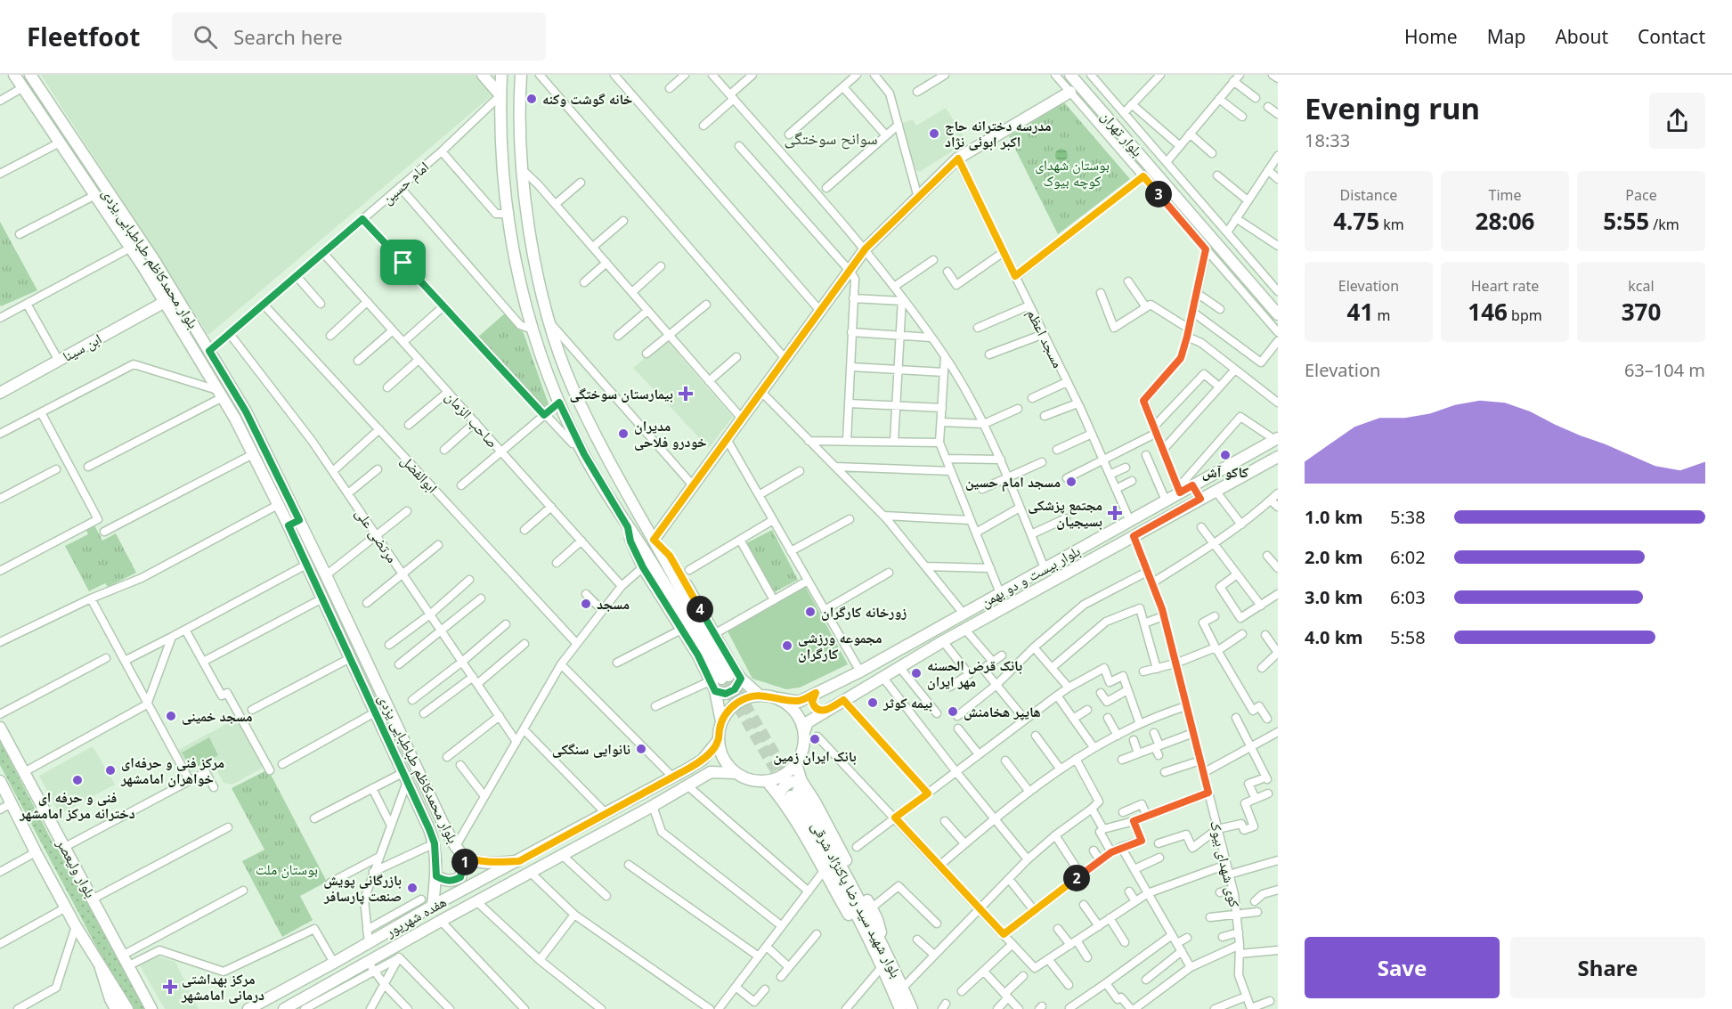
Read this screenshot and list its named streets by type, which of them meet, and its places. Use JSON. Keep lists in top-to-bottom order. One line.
{"streets":{"main road":["بلوار تهران","بلوار محمدکاظم طباطبایی یزدی","ابن سینا","بلوار بیست و دو بهمن","بلوار ولیعصر","بلوار شهید سید رضا پاکنژاد شرقی","هفده شهریور"],"street":["امام حسین","مسجد اعظم","صاحب الزمان","ابوالفضل","مرتضی علی","کوی شهدای بیوک"]},"crossings":[["امام حسین","بلوار محمدکاظم طباطبایی یزدی"],["امام حسین","صاحب الزمان"],["امام حسین","ابوالفضل"],["امام حسین","مرتضی علی"],["بلوار محمدکاظم طباطبایی یزدی","ابن سینا"],["بلوار محمدکاظم طباطبایی یزدی","هفده شهریور"],["مسجد اعظم","بلوار بیست و دو بهمن"],["بلوار بیست و دو بهمن","کوی شهدای بیوک"],["بلوار بیست و دو بهمن","هفده شهریور"]],"districts":["سوانح سوختگی"],"parks":["بوستان شهدای کوچه بیوک","بوستان ملت"],"places":{"other":["خانه گوشت وکنه","مدرسه دخترانه حاج اکبر ابوئی نژاد","مدیران خودرو فلاحی","کاکو آش","مسجد امام حسین","مسجد","زورخانه کارگران","مجموعه ورزشی کارگران","بانک قرض الحسنه مهر ایران","بیمه کوثر","هایپر هخامنش","مسجد خمینی","بانک ایران زمین","نانوایی سنگکی","مرکز فنی و حرفه‌ای خواهران امامشهر","فنی و حرفه ای دخترانه مرکز امامشهر","بازرگانی پویش صنعت پارسافر"],"health":["بیمارستان سوختگی","مجتمع پزشکی بسیجیان","مرکز بهداشتی درمانی امامشهر"]},"page":{"header":"Fleetfoot","search":"Search here","nav":["Home","Map","About","Contact"],"heading":["Evening run","18:33"],"stats":[["Distance","4.75 km"],["Time","28:06"],["Pace","5:55 /km"],["Elevation","41 m"],["Heart rate","146 bpm"],["kcal","370"]],"pins":["3","4","1","2"],"chart":["Elevation","63–104 m"],"list":[{"name":"1.0 km","note":"5:38"},{"name":"2.0 km","note":"6:02"},{"name":"3.0 km","note":"6:03"},{"name":"4.0 km","note":"5:58"}],"buttons":["Save","Share"]}}
